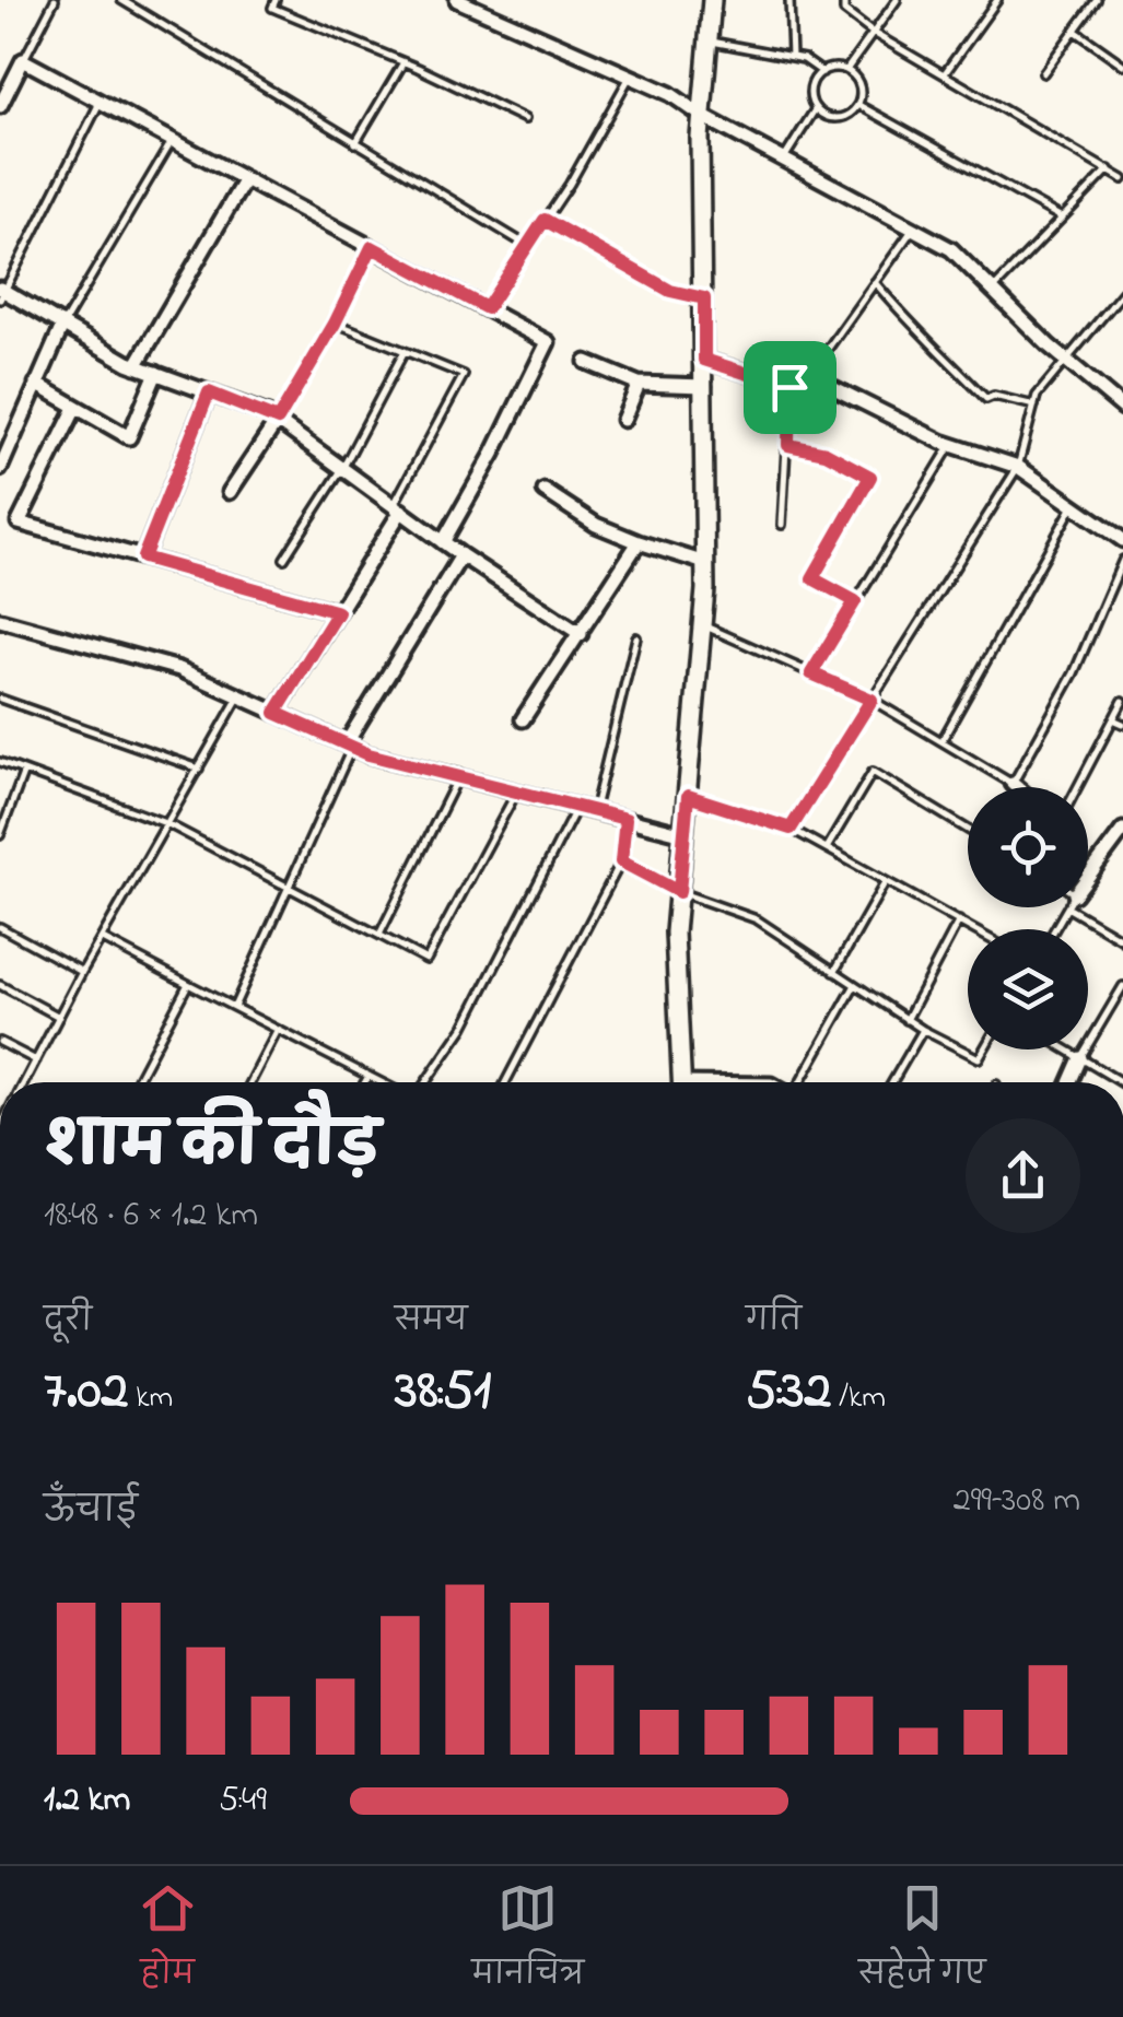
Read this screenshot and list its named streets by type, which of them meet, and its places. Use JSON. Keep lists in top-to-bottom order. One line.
{"page":{"heading":["शाम की दौड़","18:48 · 6 × 1.2 km"],"stats":[["दूरी","7.02 km"],["समय","38:51"],["गति","5:32 /km"]],"chart":["ऊँचाई","299–308 m"],"list":[{"name":"1.2 km","note":"5:49"}],"tabs":["होम","मानचित्र","सहेजे गए"]}}
